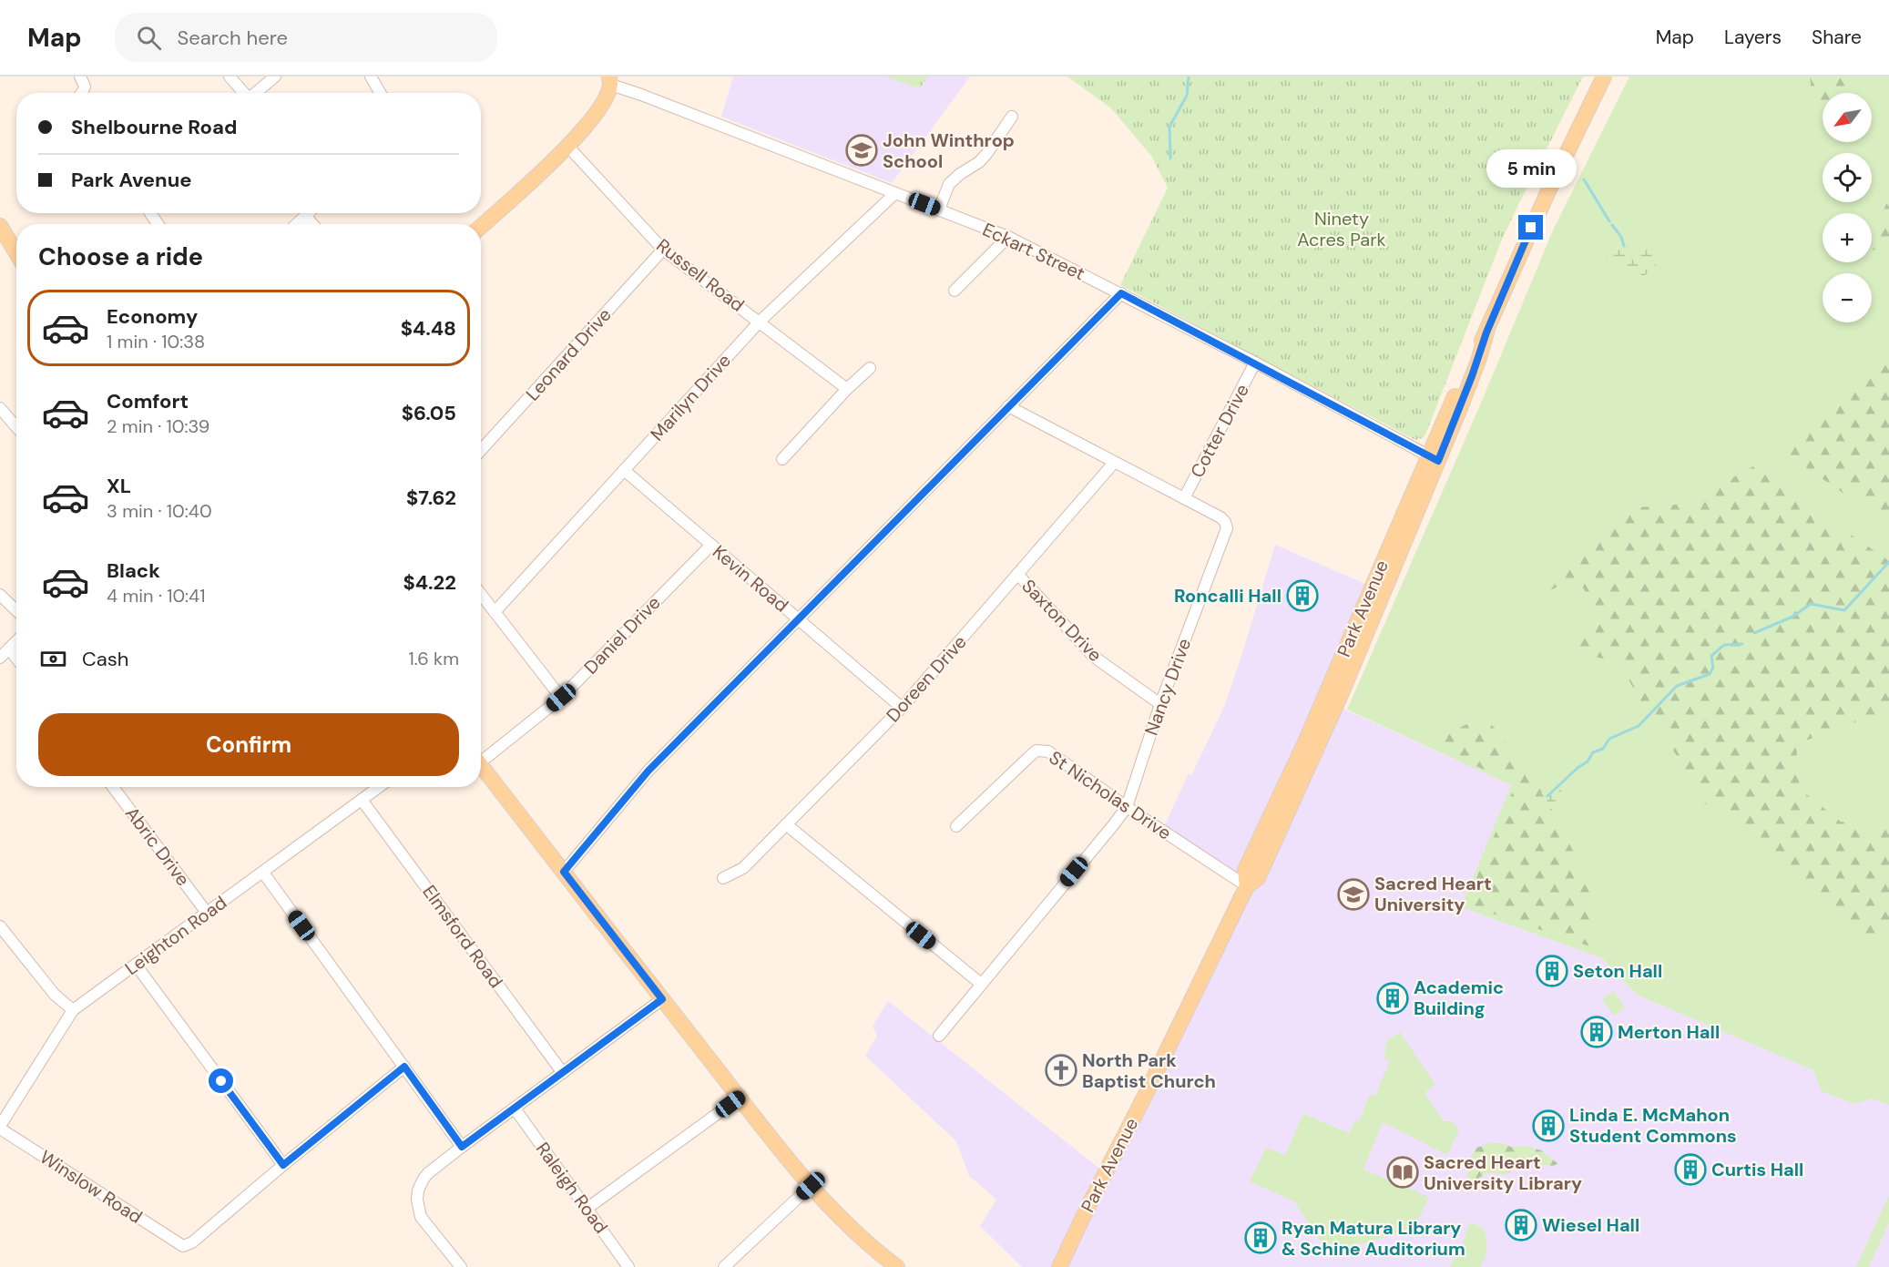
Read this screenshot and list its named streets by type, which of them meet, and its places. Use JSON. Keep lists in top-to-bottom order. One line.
{"streets":{"main road":["Park Avenue"],"street":["Eckart Street","Russell Road","Leonard Drive","Marilyn Drive","Cotter Drive","Kevin Road","Saxton Drive","Daniel Drive","Doreen Drive","Nancy Drive","St Nicholas Drive","Abric Drive","Leighton Road","Elmsford Road","Winslow Road","Raleigh Road"]},"crossings":[["Eckart Street","Marilyn Drive"],["Eckart Street","Cotter Drive"],["Eckart Street","Park Avenue"],["Russell Road","Leonard Drive"],["Russell Road","Marilyn Drive"],["Marilyn Drive","Kevin Road"],["Cotter Drive","Nancy Drive"],["Kevin Road","Daniel Drive"],["Kevin Road","Doreen Drive"],["Park Avenue","St Nicholas Drive"],["Saxton Drive","Doreen Drive"],["Saxton Drive","Nancy Drive"],["Doreen Drive","Nancy Drive"],["Nancy Drive","St Nicholas Drive"],["Abric Drive","Leighton Road"],["Leighton Road","Elmsford Road"],["Leighton Road","Winslow Road"]],"parks":["Ninety Acres Park"],"places":{"school or university":["John Winthrop School","Sacred Heart University"],"building":["Roncalli Hall","Seton Hall","Academic Building","Merton Hall","Linda E. McMahon Student Commons","Curtis Hall","Wiesel Hall","Ryan Matura Library & Schine Auditorium"],"church":["North Park Baptist Church"],"library":["Sacred Heart University Library"]},"north":"bottom left","page":{"header":"Map","search":"Search here","nav":["Map","Layers","Share"],"map_buttons":["+","−"],"banner":["Shelbourne Road","Park Avenue"],"bubble":"5 min","heading":"Choose a ride","list":[{"name":"Economy","note":"1 min · 10:38","value":"$4.48"},{"name":"Comfort","note":"2 min · 10:39","value":"$6.05"},{"name":"XL","note":"3 min · 10:40","value":"$7.62"},{"name":"Black","note":"4 min · 10:41","value":"$4.22"}],"pay":["Cash","1.6 km"],"buttons":"Confirm"}}
